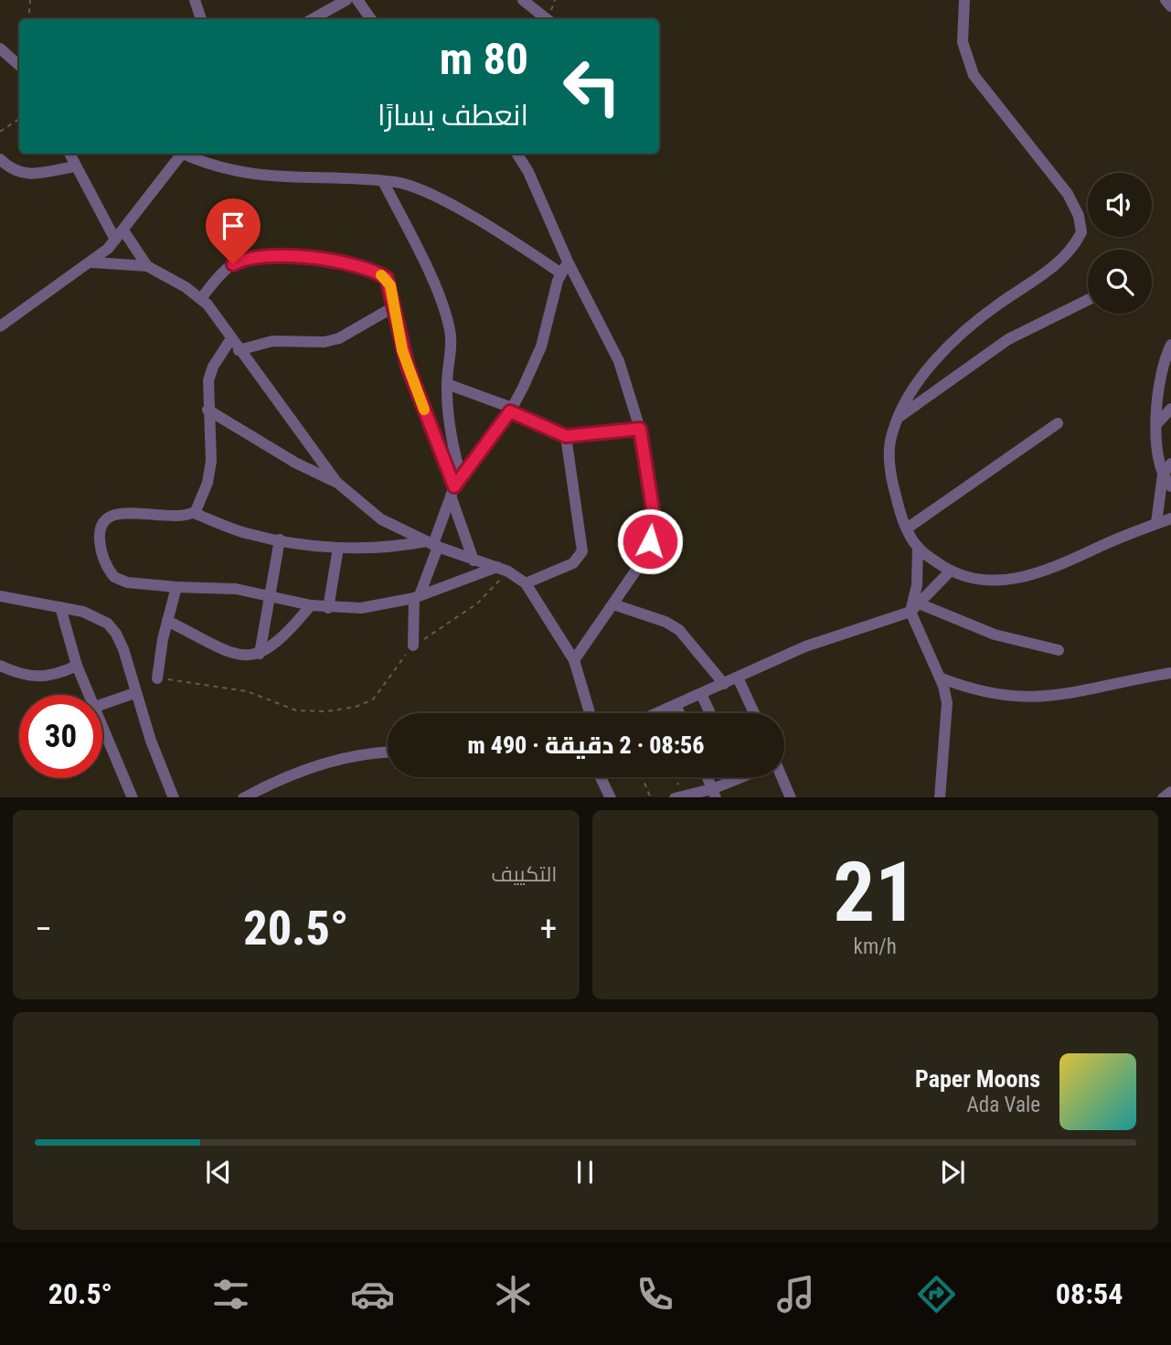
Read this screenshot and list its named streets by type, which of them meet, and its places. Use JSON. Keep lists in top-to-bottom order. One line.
{"page":{"turn":["80 m","انعطف يسارًا"],"limit":"30","trip":"08:56 · 2 دقيقة · 490 m","tile":[["21","km/h"],"التكييف"],"heat":["−","20.5°","+"],"song":["Paper Moons","Ada Vale"],"tabs":["08:54","20.5°"]}}
